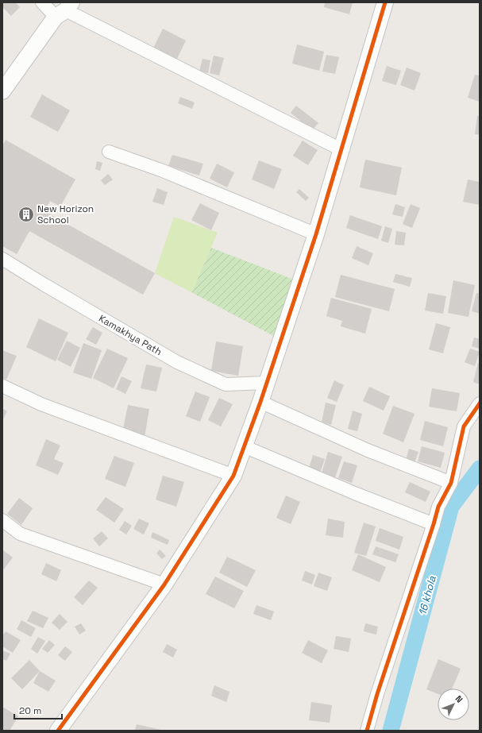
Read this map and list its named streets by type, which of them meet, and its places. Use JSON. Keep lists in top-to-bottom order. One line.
{"streets":{"street":["Kamakhya Path"]},"water":["16 khola"],"places":{"building":["New Horizon School"]},"scale_bar":"20 m","north":"top right"}
